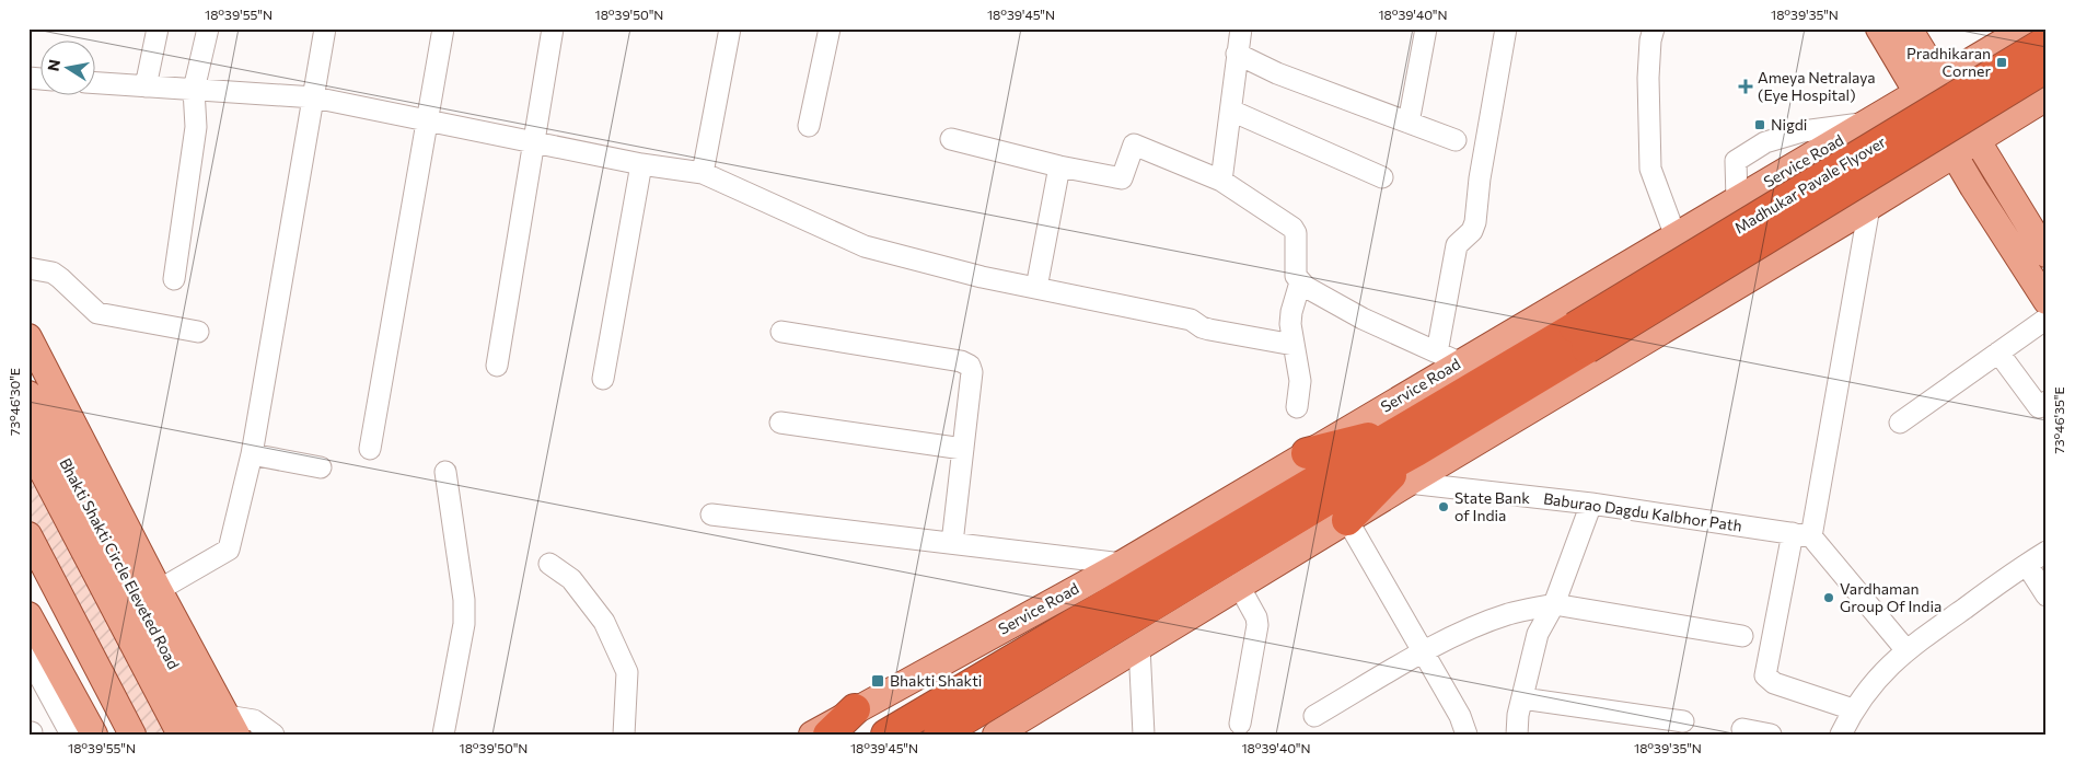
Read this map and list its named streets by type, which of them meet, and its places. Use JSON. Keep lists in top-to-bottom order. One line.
{"streets":{"highway":["Madhukar Pavale Flyover"],"main road":["Service Road","Bhakti Shakti Circle Eleveted Road"],"street":["Baburao Dagdu Kalbhor Path"]},"places":{"transit":["Pradhikaran Corner","Nigdi","Bhakti Shakti"],"health":["Ameya Netralaya (Eye Hospital)"],"other":["State Bank of India","Vardhaman Group Of India"]},"north":"left","coordinates":["18°39'55\"N","18°39'50\"N","18°39'45\"N","18°39'40\"N","18°39'35\"N","73°46'30\"E","73°46'35\"E"]}
